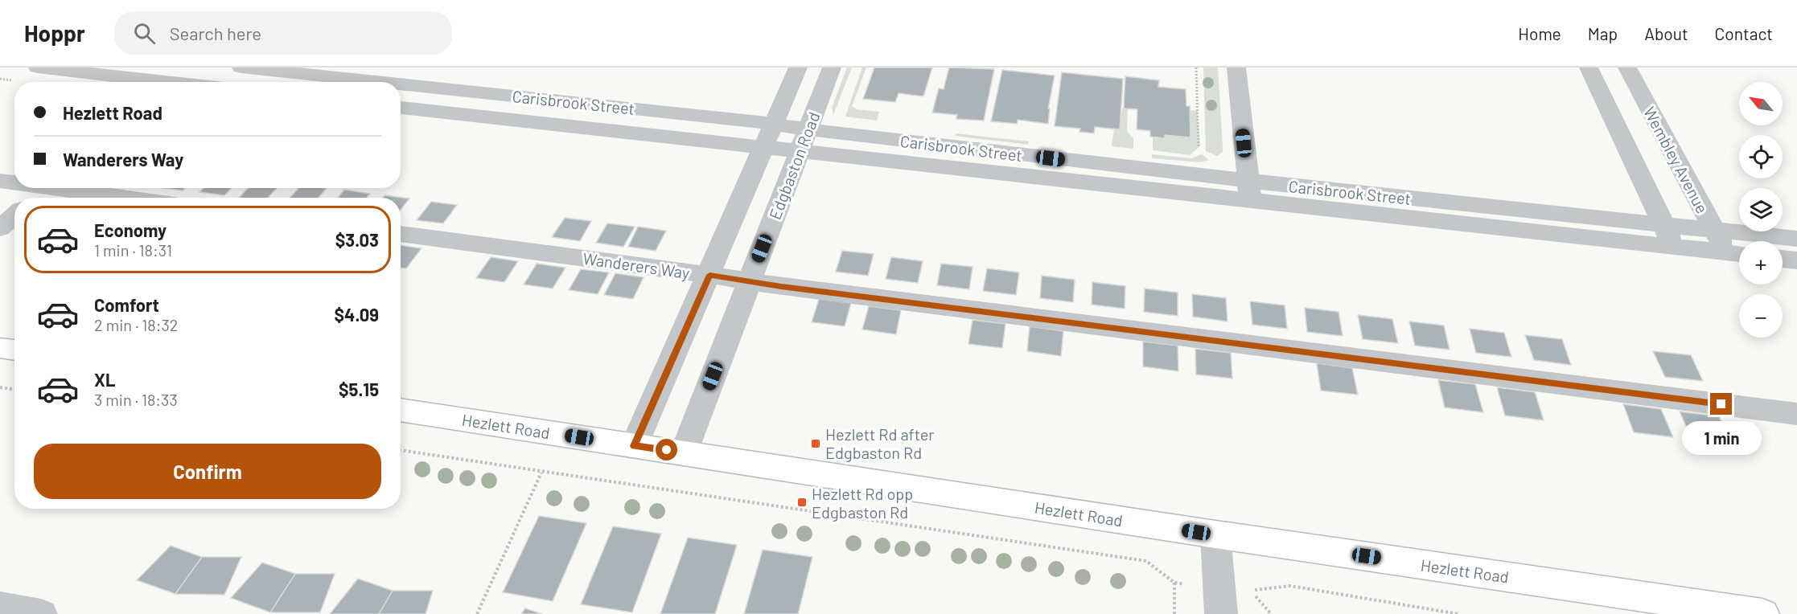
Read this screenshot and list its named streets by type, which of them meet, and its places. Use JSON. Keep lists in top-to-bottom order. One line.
{"streets":{"main road":["Hezlett Road"],"street":["Carisbrook Street","Wembley Avenue","Edgbaston Road","Wanderers Way"]},"crossings":[["Carisbrook Street","Wembley Avenue"],["Carisbrook Street","Edgbaston Road"],["Edgbaston Road","Wanderers Way"],["Edgbaston Road","Hezlett Road"]],"places":{"transit":["Hezlett Rd after Edgbaston Rd","Hezlett Rd opp Edgbaston Rd"]},"north":"top left","page":{"header":"Hoppr","search":"Search here","nav":["Home","Map","About","Contact"],"map_buttons":["+","−"],"banner":["Hezlett Road","Wanderers Way"],"list":[{"name":"Economy","note":"1 min · 18:31","value":"$3.03"},{"name":"Comfort","note":"2 min · 18:32","value":"$4.09"},{"name":"XL","note":"3 min · 18:33","value":"$5.15"}],"bubble":"1 min","buttons":"Confirm"}}
